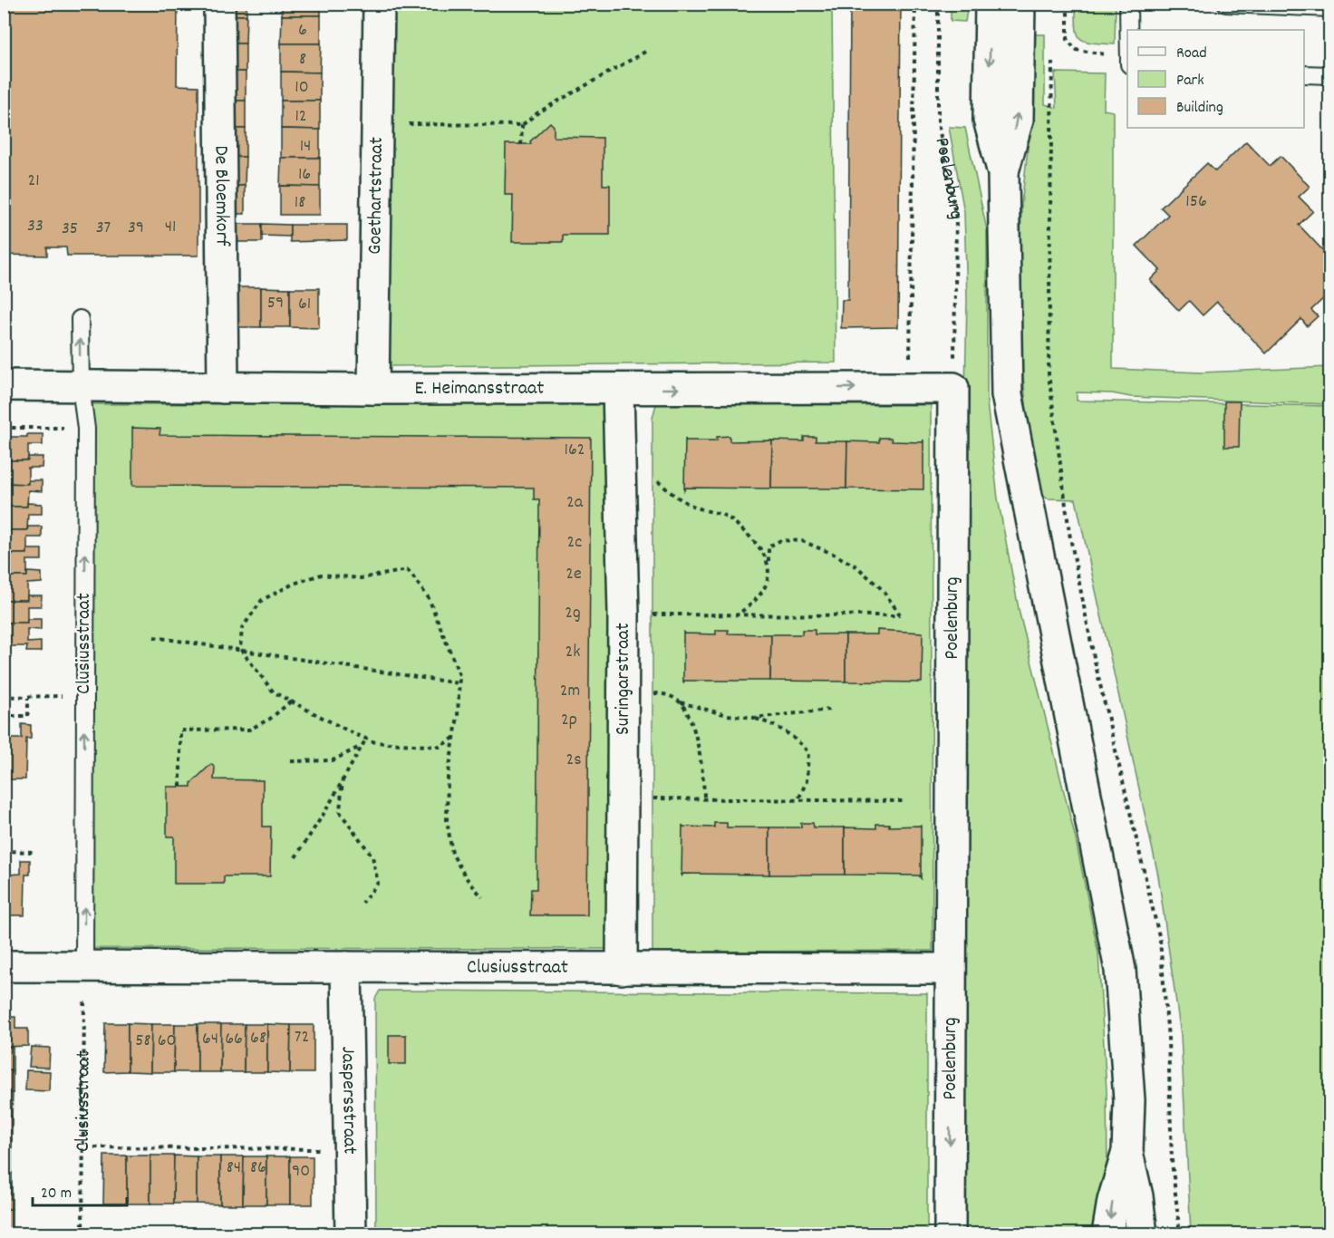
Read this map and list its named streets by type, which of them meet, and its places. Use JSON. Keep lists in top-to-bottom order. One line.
{"streets":{"street":["Poelenburg","De Bloemkorf","Goethartstraat","E. Heimansstraat","Clusiusstraat","Suringarstraat","Jaspersstraat"]},"crossings":[["Poelenburg","E. Heimansstraat"],["Poelenburg","Clusiusstraat"],["De Bloemkorf","E. Heimansstraat"],["Goethartstraat","E. Heimansstraat"],["E. Heimansstraat","Clusiusstraat"],["E. Heimansstraat","Suringarstraat"],["Clusiusstraat","Suringarstraat"],["Clusiusstraat","Jaspersstraat"]],"house_numbers":["6","8","10","12","14","16","21","156","18","33","41","37","39","35","59","61","162","2a","2c","2e","2g","2k","2m","2p","2s","72","68","64","66","58","60","84","86","90"],"legend":["Road","Park","Building"],"scale_bar":"20 m"}
